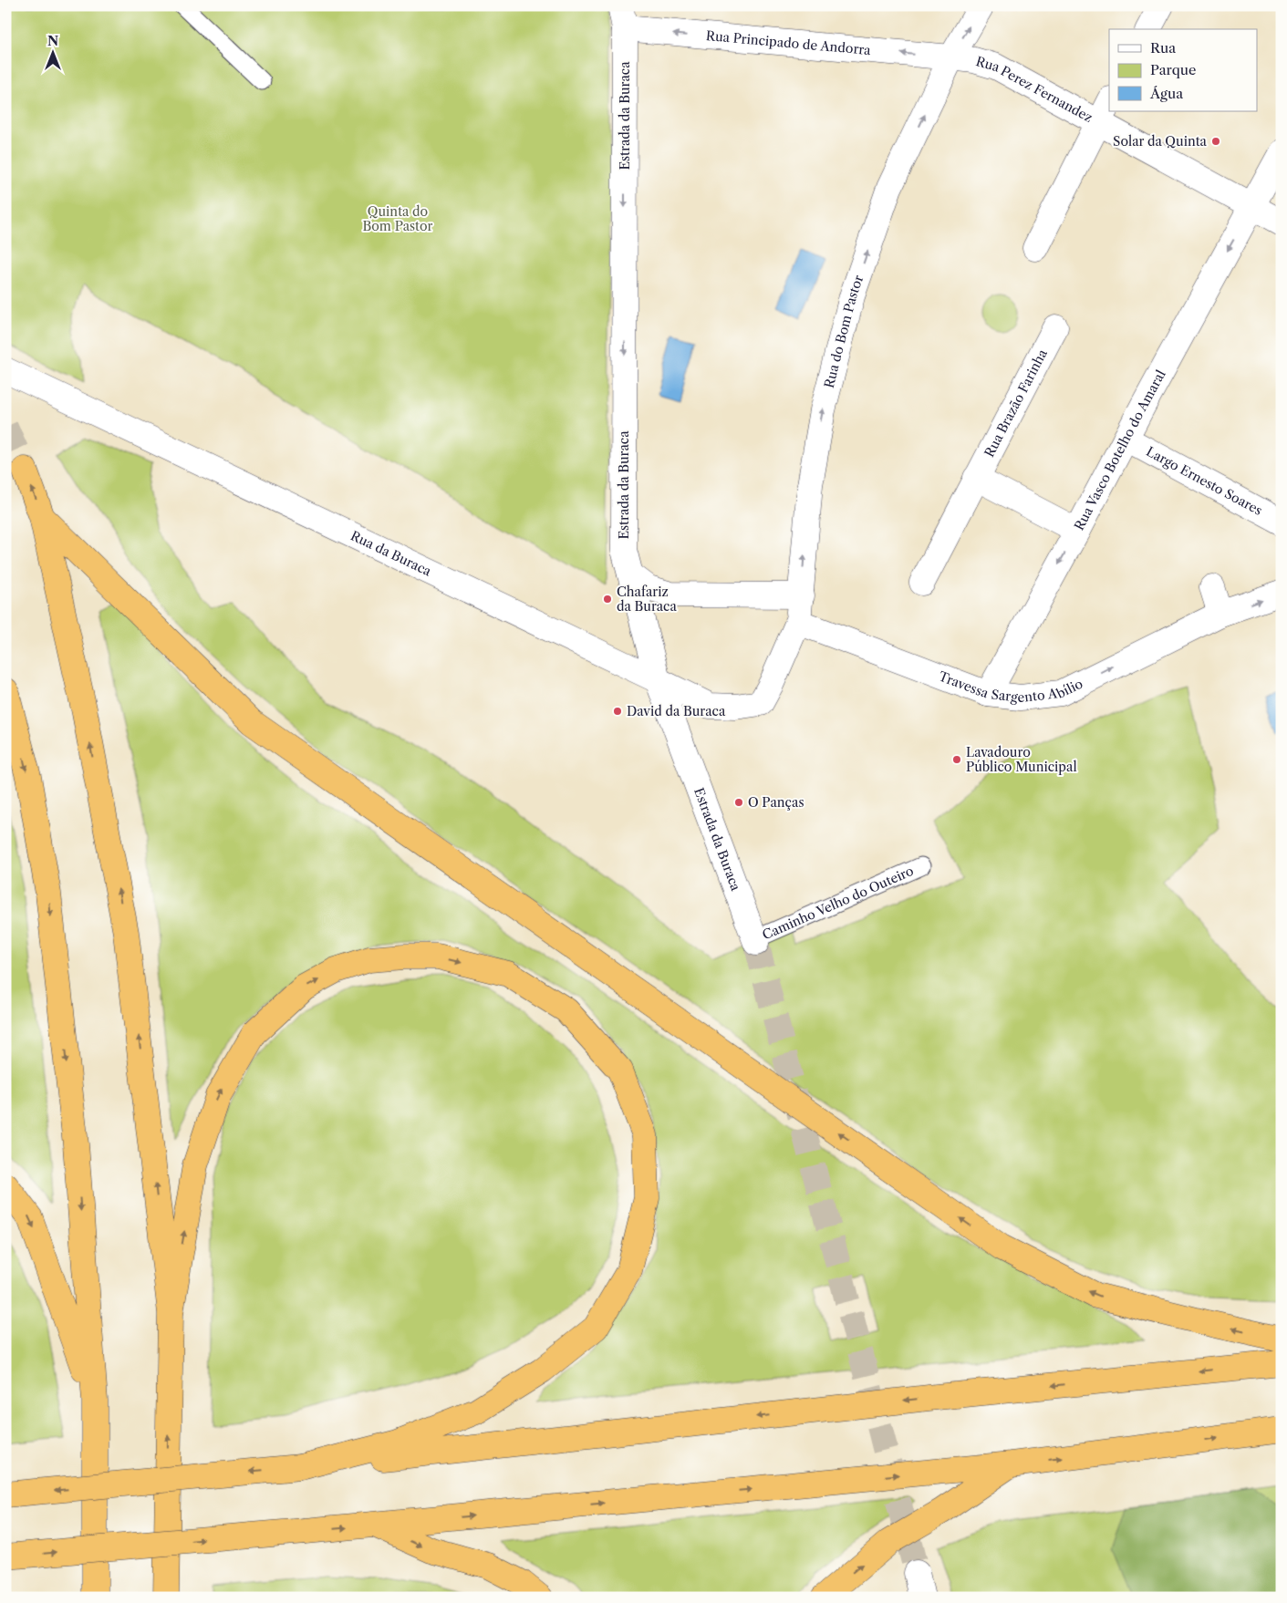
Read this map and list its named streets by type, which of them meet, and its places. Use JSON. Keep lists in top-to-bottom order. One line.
{"streets":{"street":["Rua Principado de Andorra","Rua Perez Fernandez","Estrada da Buraca","Rua do Bom Pastor","Rua Brazão Farinha","Rua Vasco Botelho do Amaral","Largo Ernesto Soares","Rua da Buraca","Travessa Sargento Abílio"],"lane":["Caminho Velho do Outeiro"]},"crossings":[["Rua Principado de Andorra","Rua Perez Fernandez"],["Rua Principado de Andorra","Estrada da Buraca"],["Rua Principado de Andorra","Rua do Bom Pastor"],["Rua Perez Fernandez","Rua do Bom Pastor"],["Rua Perez Fernandez","Rua Vasco Botelho do Amaral"],["Estrada da Buraca","Rua da Buraca"],["Estrada da Buraca","Caminho Velho do Outeiro"],["Rua do Bom Pastor","Rua da Buraca"],["Rua do Bom Pastor","Travessa Sargento Abílio"],["Rua Vasco Botelho do Amaral","Largo Ernesto Soares"],["Rua Vasco Botelho do Amaral","Travessa Sargento Abílio"],["Rua da Buraca","Travessa Sargento Abílio"]],"one_way":["Rua Principado de Andorra","Estrada da Buraca","Rua do Bom Pastor","Travessa Sargento Abílio"],"parks":["Quinta do Bom Pastor"],"places":["Solar da Quinta","Chafariz da Buraca","David da Buraca","Lavadouro Público Municipal","O Panças"],"legend":["Rua","Parque","Água"],"north":"top"}
